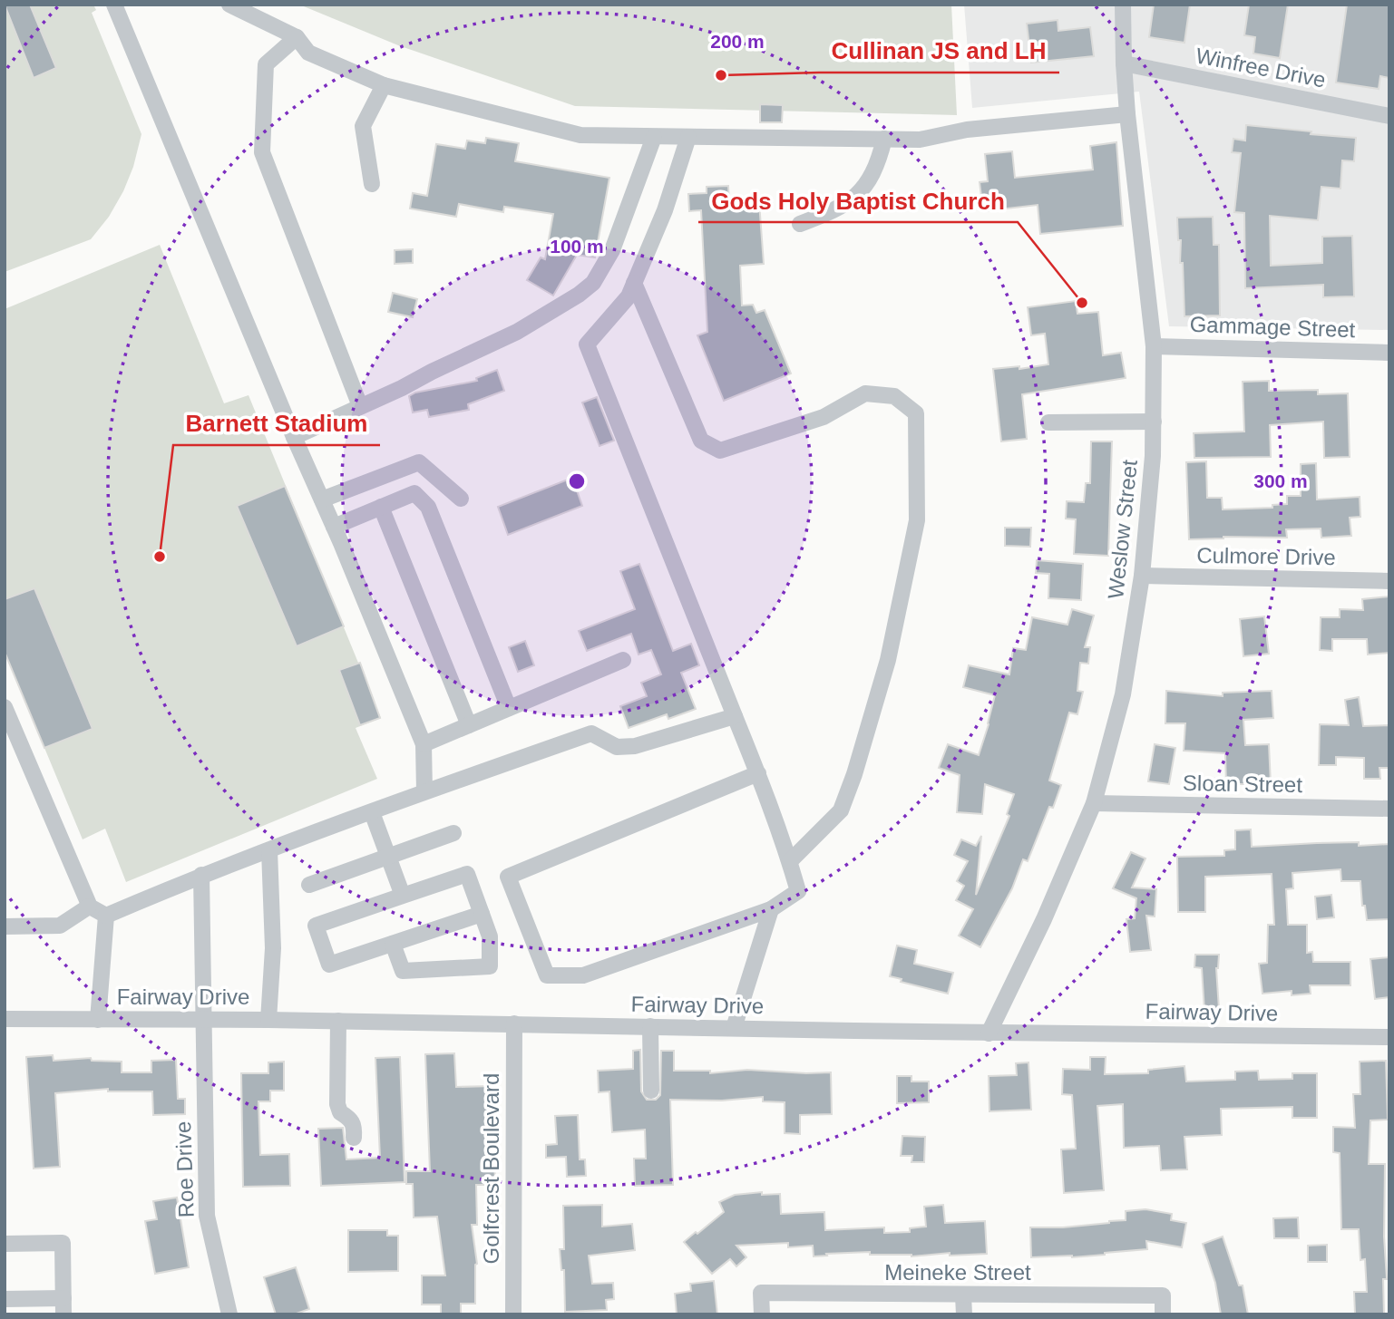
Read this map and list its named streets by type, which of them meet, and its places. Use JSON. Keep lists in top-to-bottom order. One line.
{"streets":{"street":["Winfree Drive","Gammage Street","Weslow Street","Culmore Drive","Sloan Street","Fairway Drive","Golfcrest Boulevard","Roe Drive","Meineke Street"]},"crossings":[["Winfree Drive","Weslow Street"],["Gammage Street","Weslow Street"],["Weslow Street","Culmore Drive"],["Weslow Street","Sloan Street"],["Weslow Street","Fairway Drive"],["Fairway Drive","Golfcrest Boulevard"],["Fairway Drive","Roe Drive"]],"places":["Cullinan JS and LH","Gods Holy Baptist Church","Barnett Stadium"],"rings":["200 m","100 m","300 m"]}
